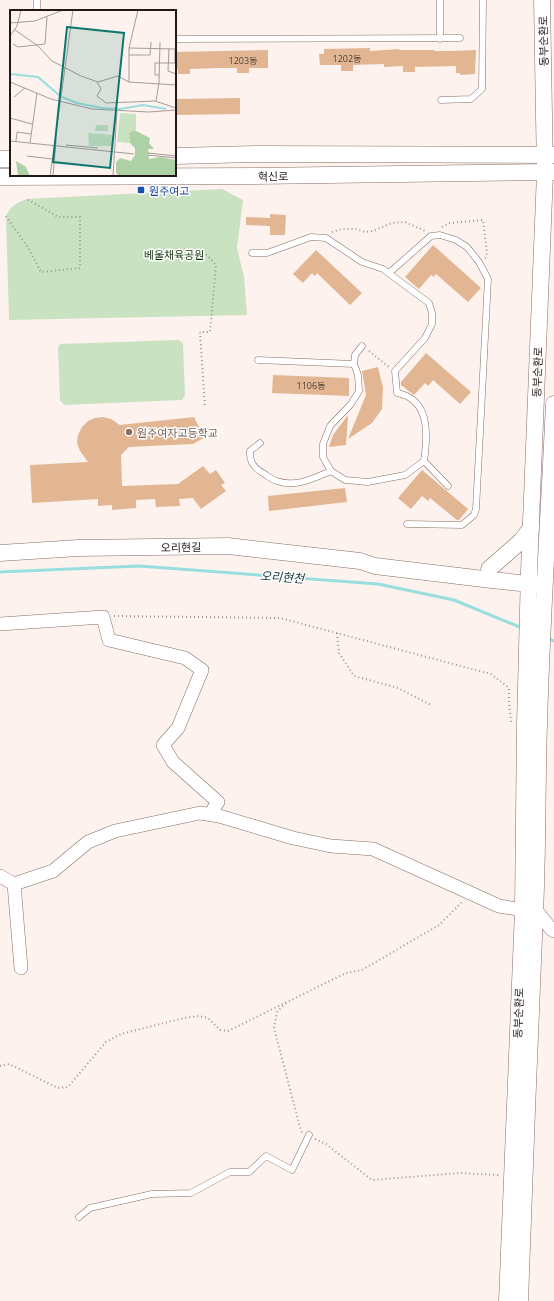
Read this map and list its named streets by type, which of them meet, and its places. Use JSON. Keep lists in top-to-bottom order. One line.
{"streets":{"street":["동부순환로","혁신로","오리현길"]},"crossings":[["동부순환로","혁신로"],["동부순환로","오리현길"]],"water":["오리현천"],"parks":["베울채육공원"],"places":{"transit":["원주여고"],"other":["원주여자고등학교"]},"house_numbers":["1202동","1203동","1106동"]}
